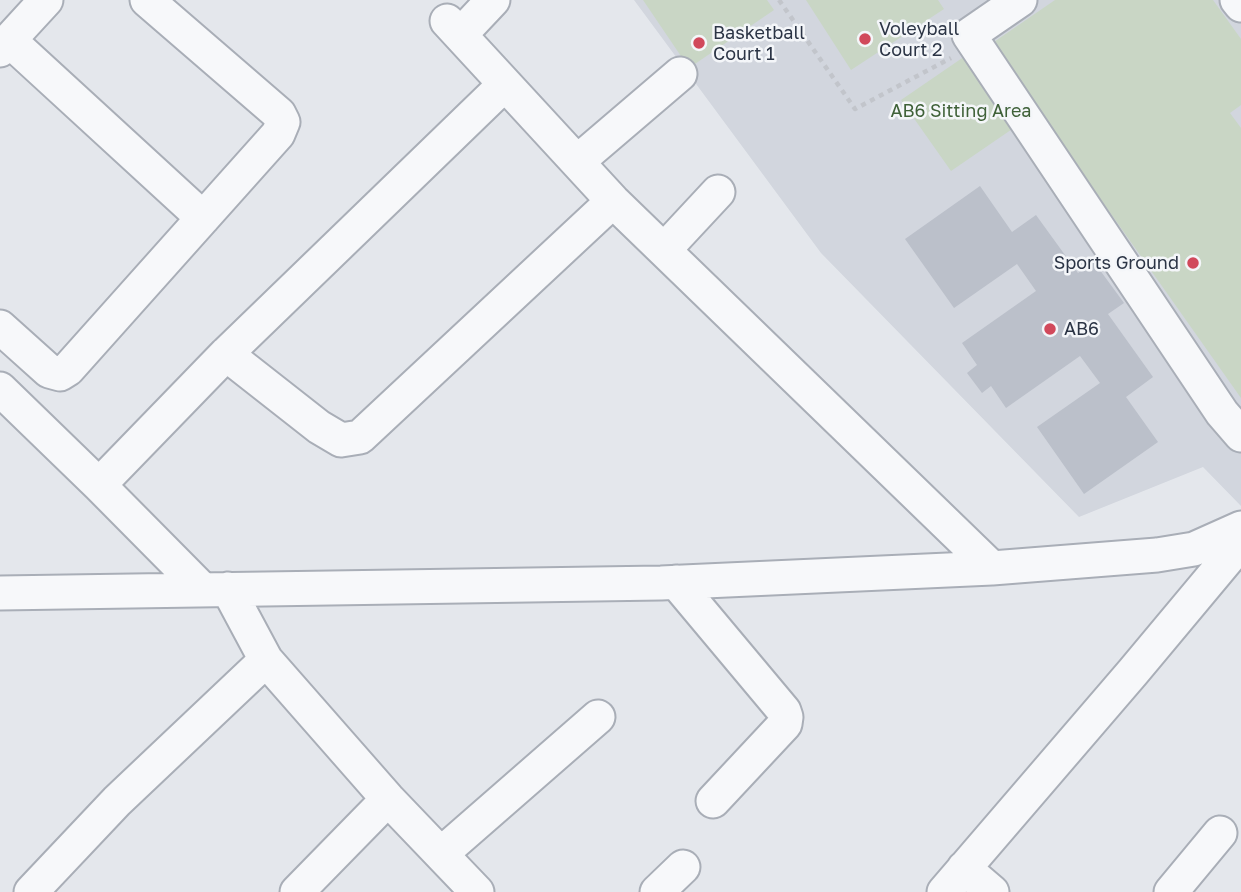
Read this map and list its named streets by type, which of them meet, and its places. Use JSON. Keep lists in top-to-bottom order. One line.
{"parks":["AB6 Sitting Area"],"places":["Voleyball Court 2","Basketball Court 1","Sports Ground","AB6"]}
